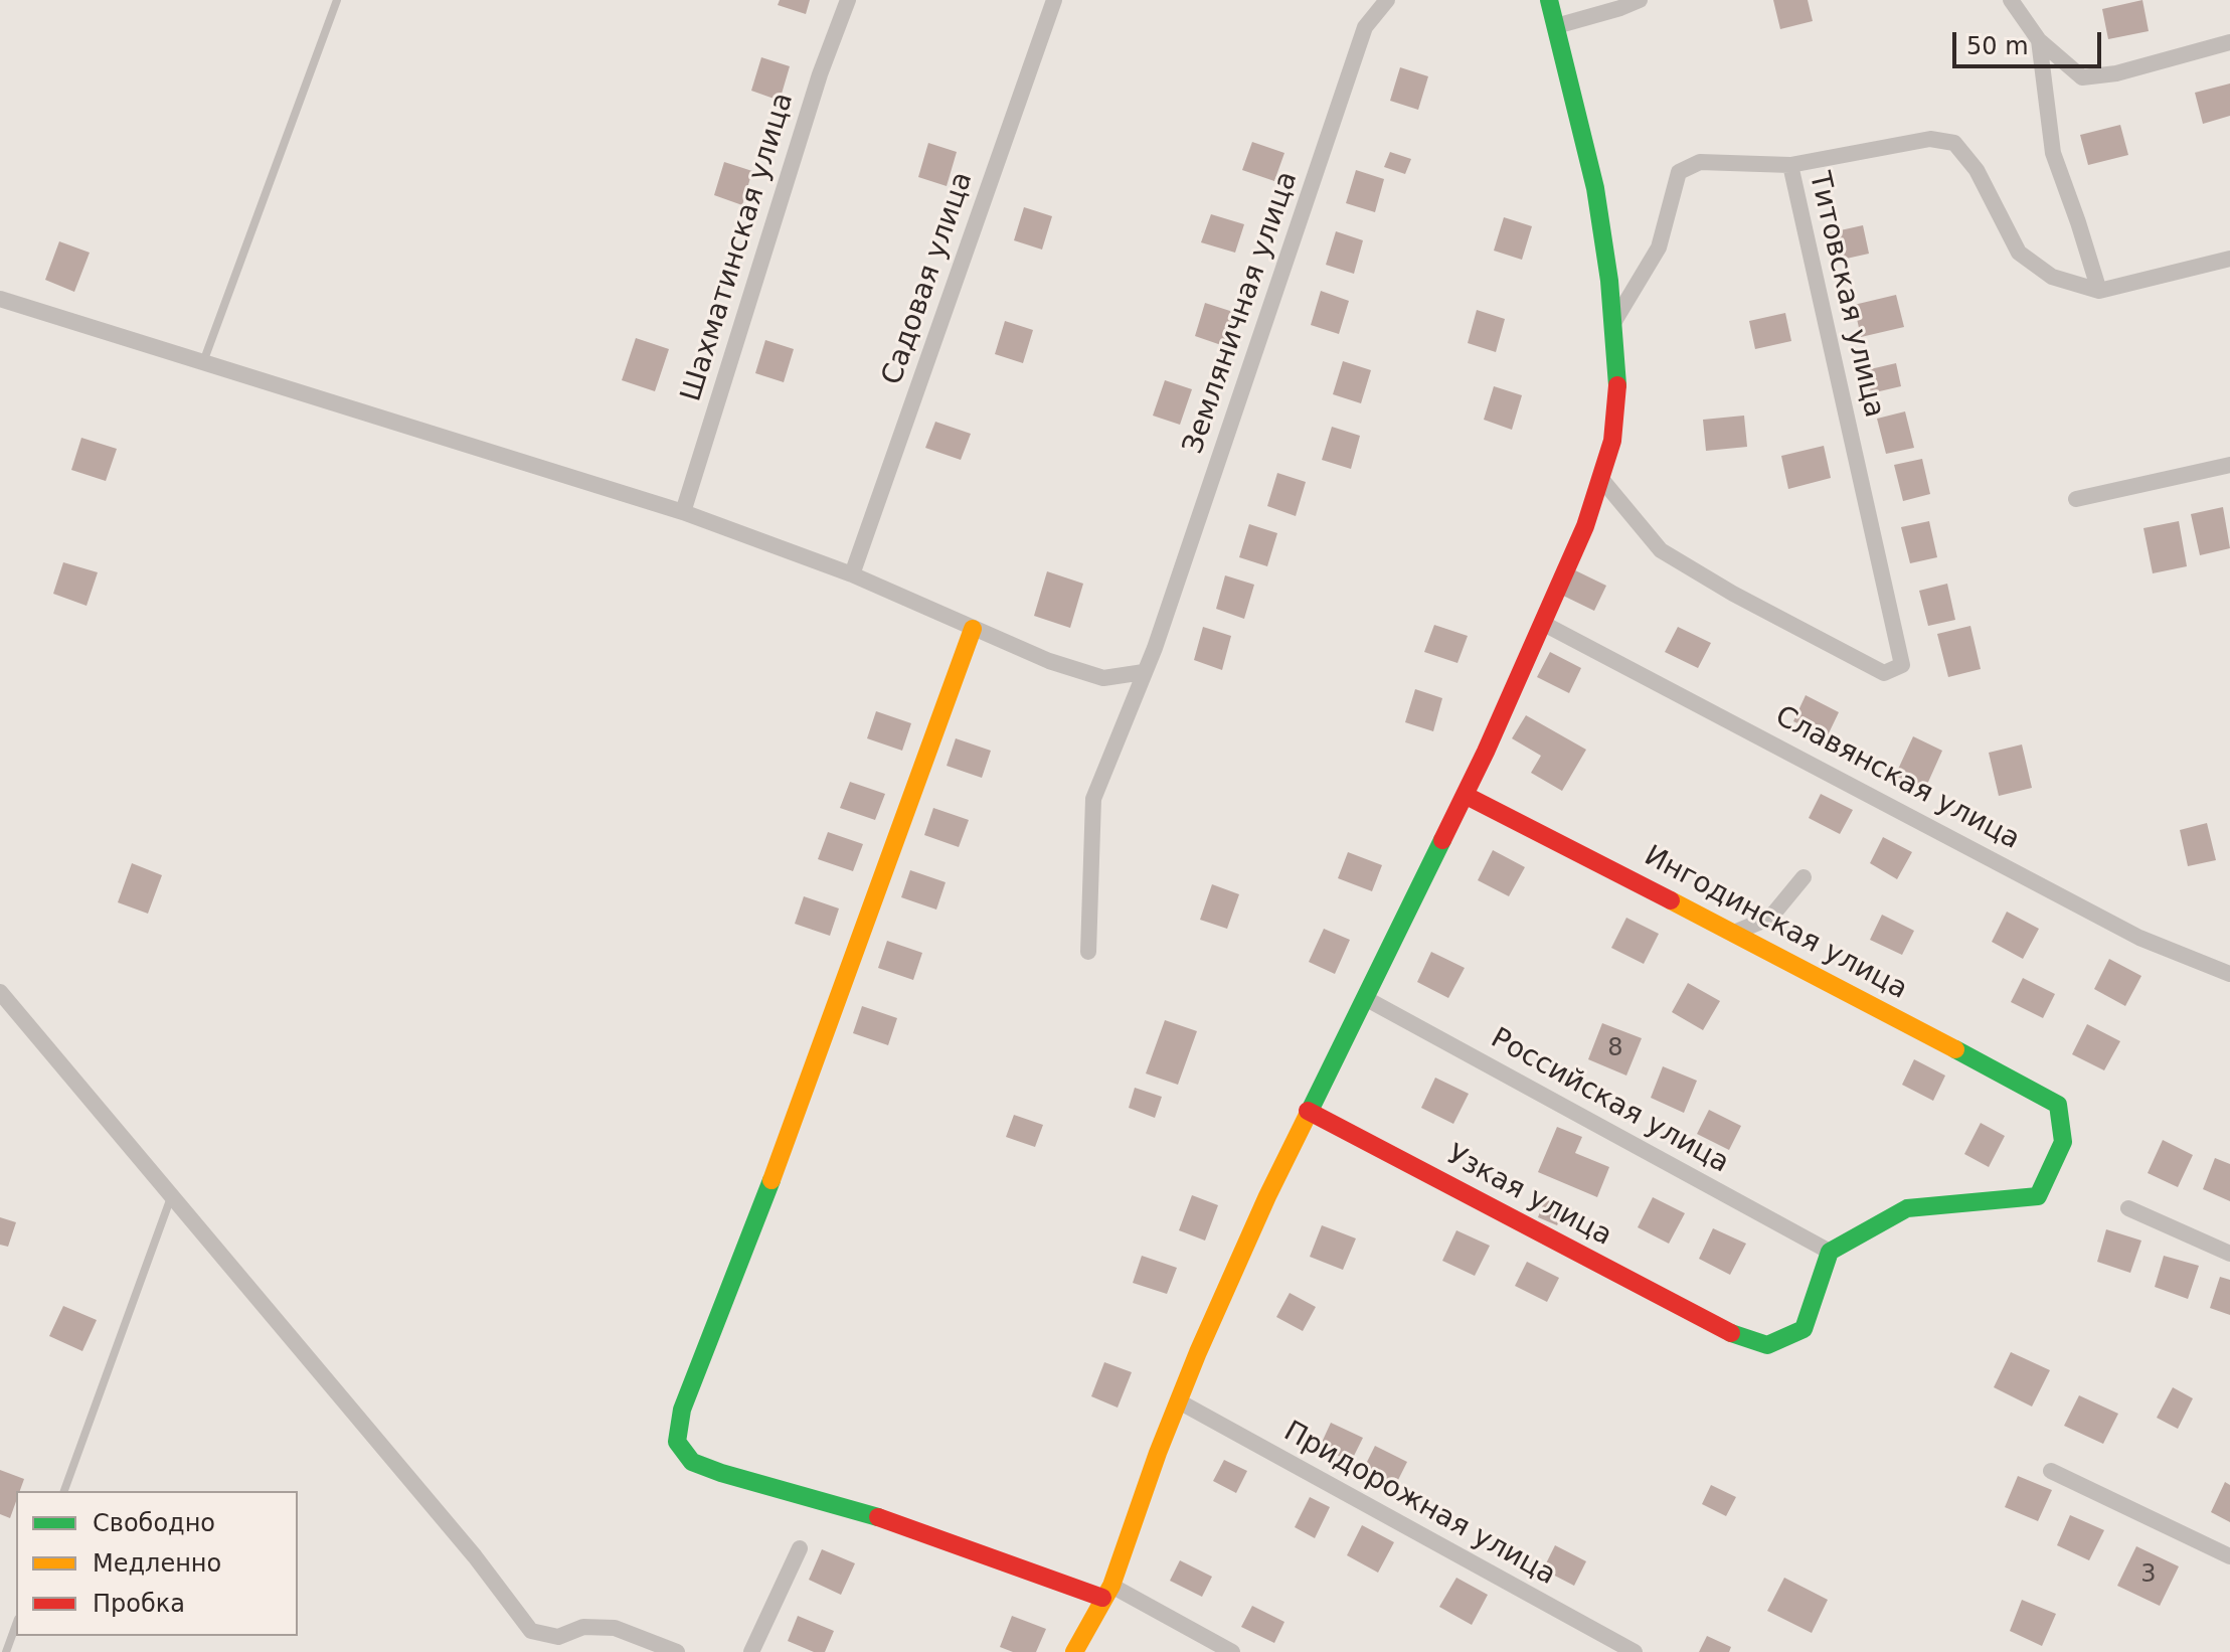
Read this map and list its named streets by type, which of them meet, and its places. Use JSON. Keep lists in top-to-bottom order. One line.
{"streets":{"street":["Шахматинская улица","Садовая улица","Титовская улица","Земляничная улица","Славянская улица","Ингодинская улица","Российская улица","Узкая улица","Придорожная улица"]},"crossings":[["Ингодинская улица","Российская улица"],["Ингодинская улица","Узкая улица"],["Российская улица","Узкая улица"]],"house_numbers":["8","3"],"legend":["Свободно","Медленно","Пробка"],"scale_bar":"50 m"}
